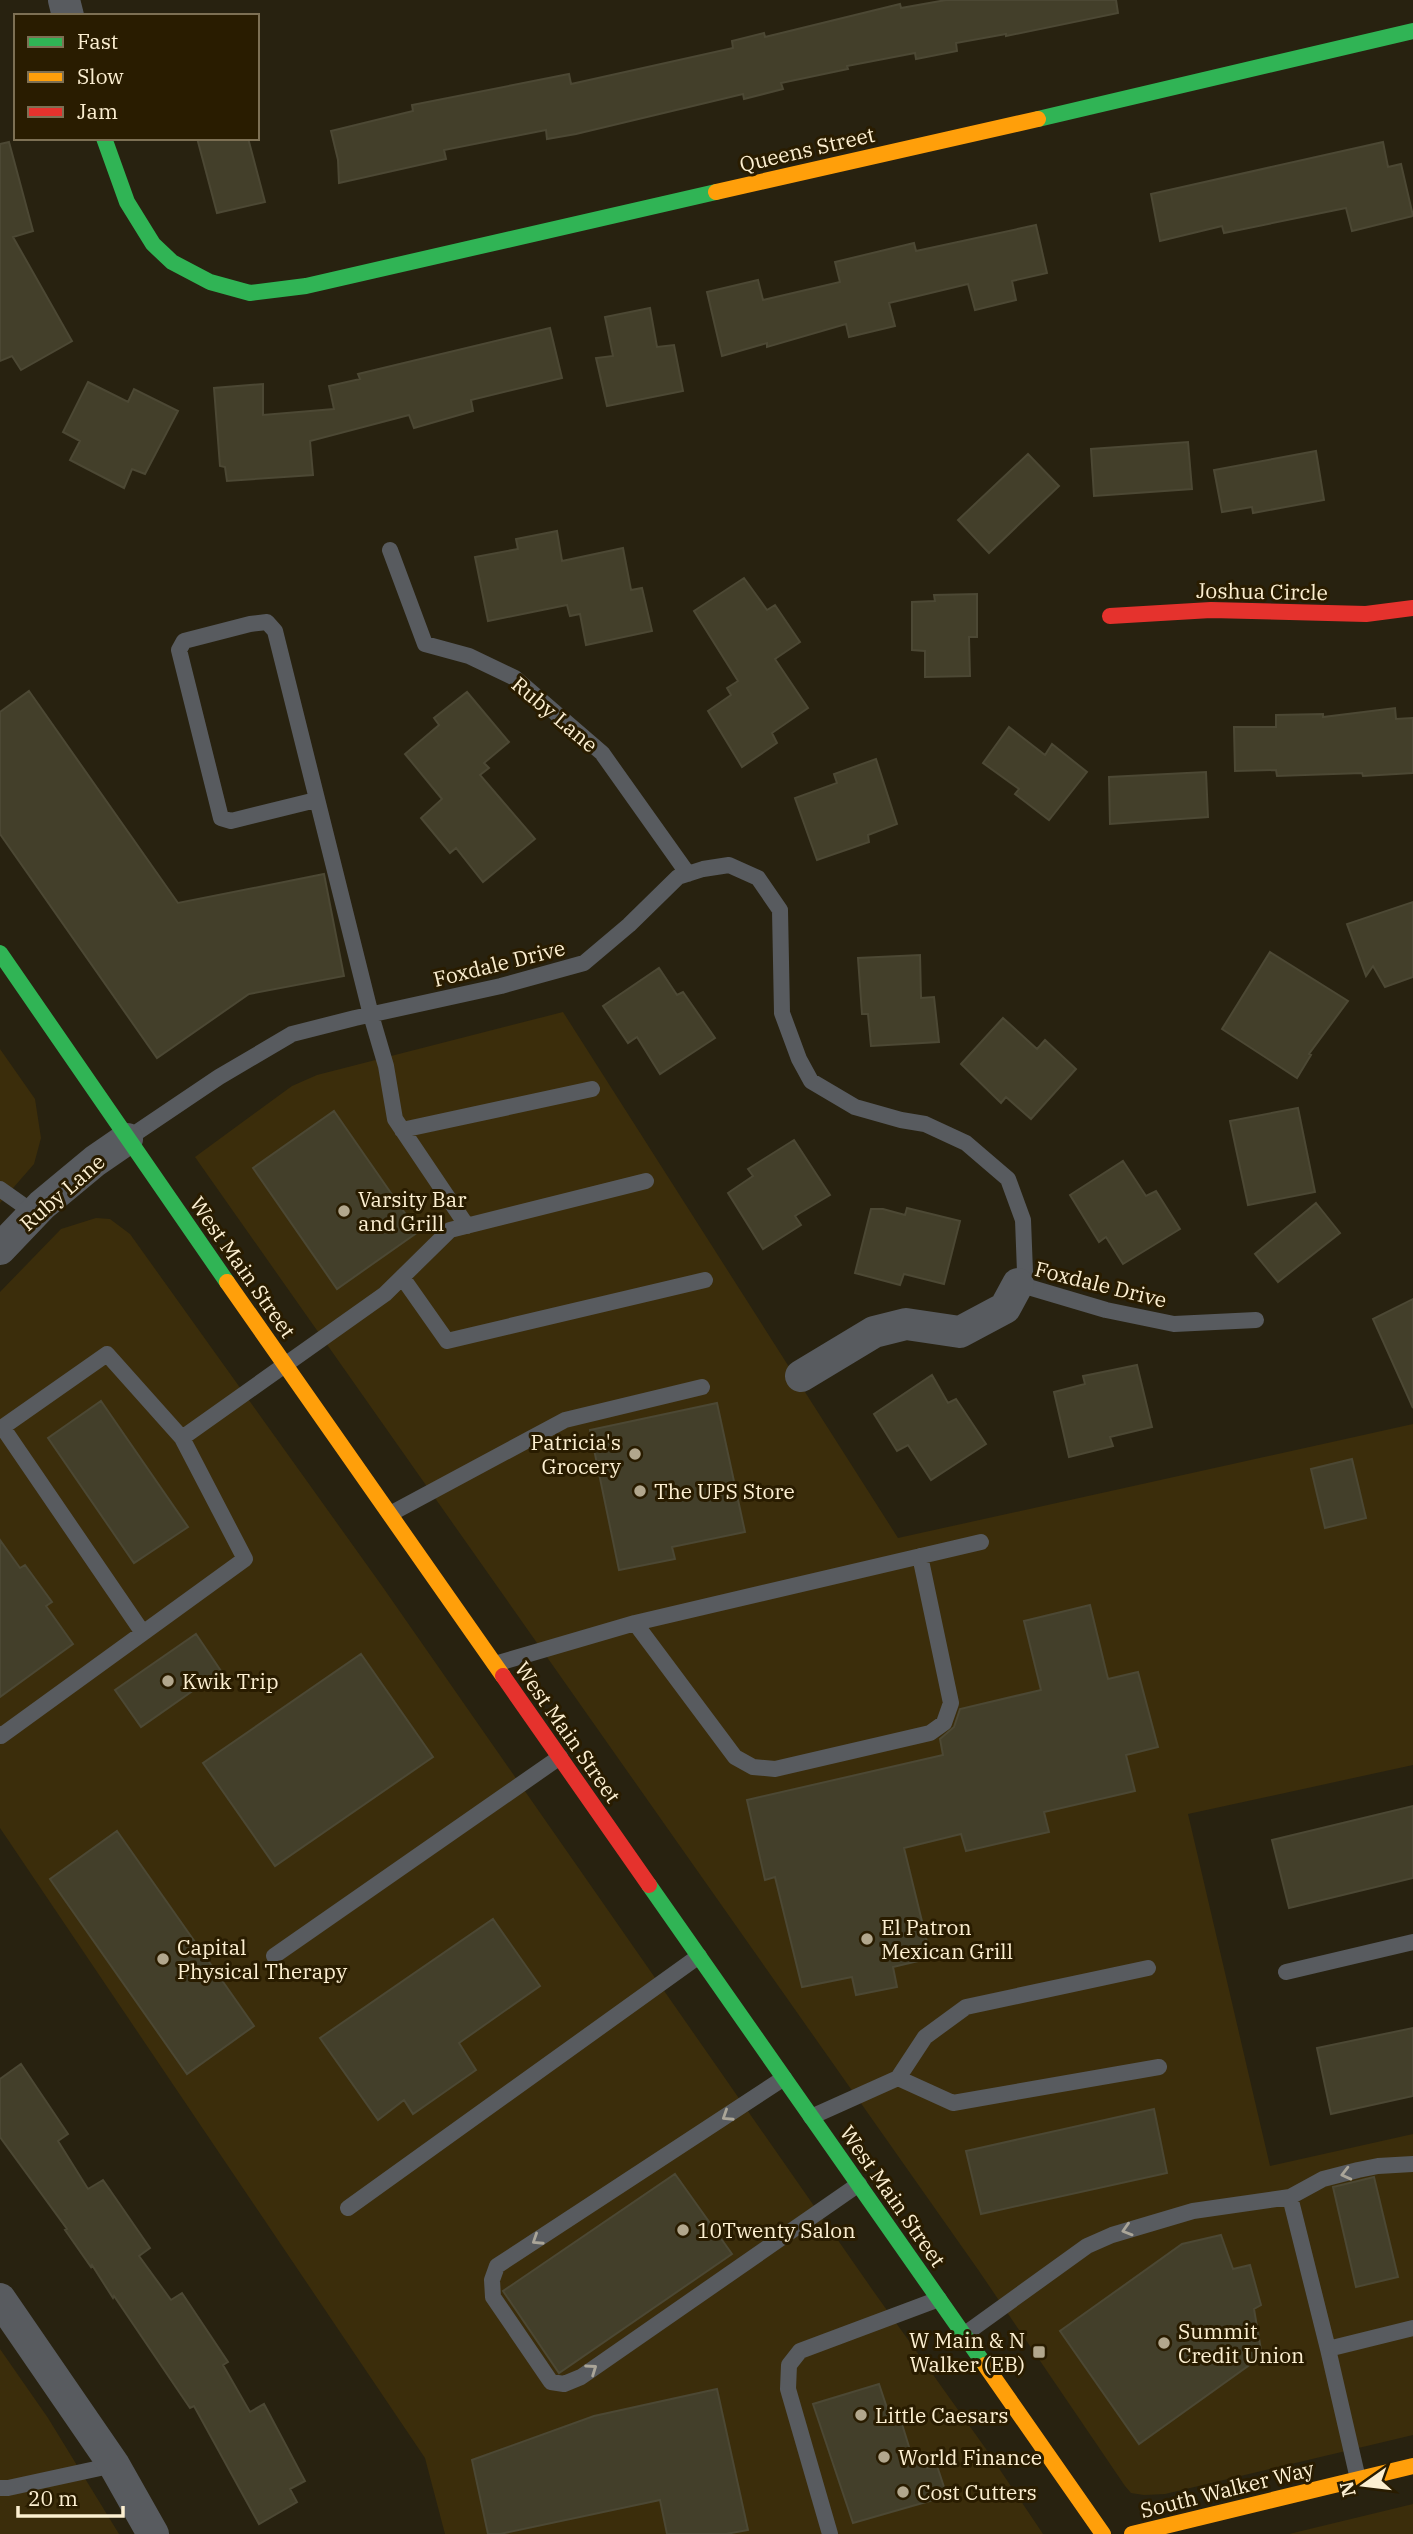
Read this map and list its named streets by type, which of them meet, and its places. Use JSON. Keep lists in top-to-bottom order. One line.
{"streets":{"street":["Queens Street","Joshua Circle","Ruby Lane","West Main Street","South Walker Way"],"lane":["Foxdale Drive"]},"crossings":[["Ruby Lane","Foxdale Drive"],["Ruby Lane","West Main Street"],["Foxdale Drive","West Main Street"]],"places":{"other":["Varsity Bar and Grill","Patricia's Grocery","The UPS Store","Kwik Trip","El Patron Mexican Grill","Capital Physical Therapy","10Twenty Salon","Summit Credit Union","Little Caesars","World Finance","Cost Cutters"],"transit":["W Main & N Walker (EB)"]},"legend":["Fast","Slow","Jam"],"scale_bar":"20 m","north":"left"}
